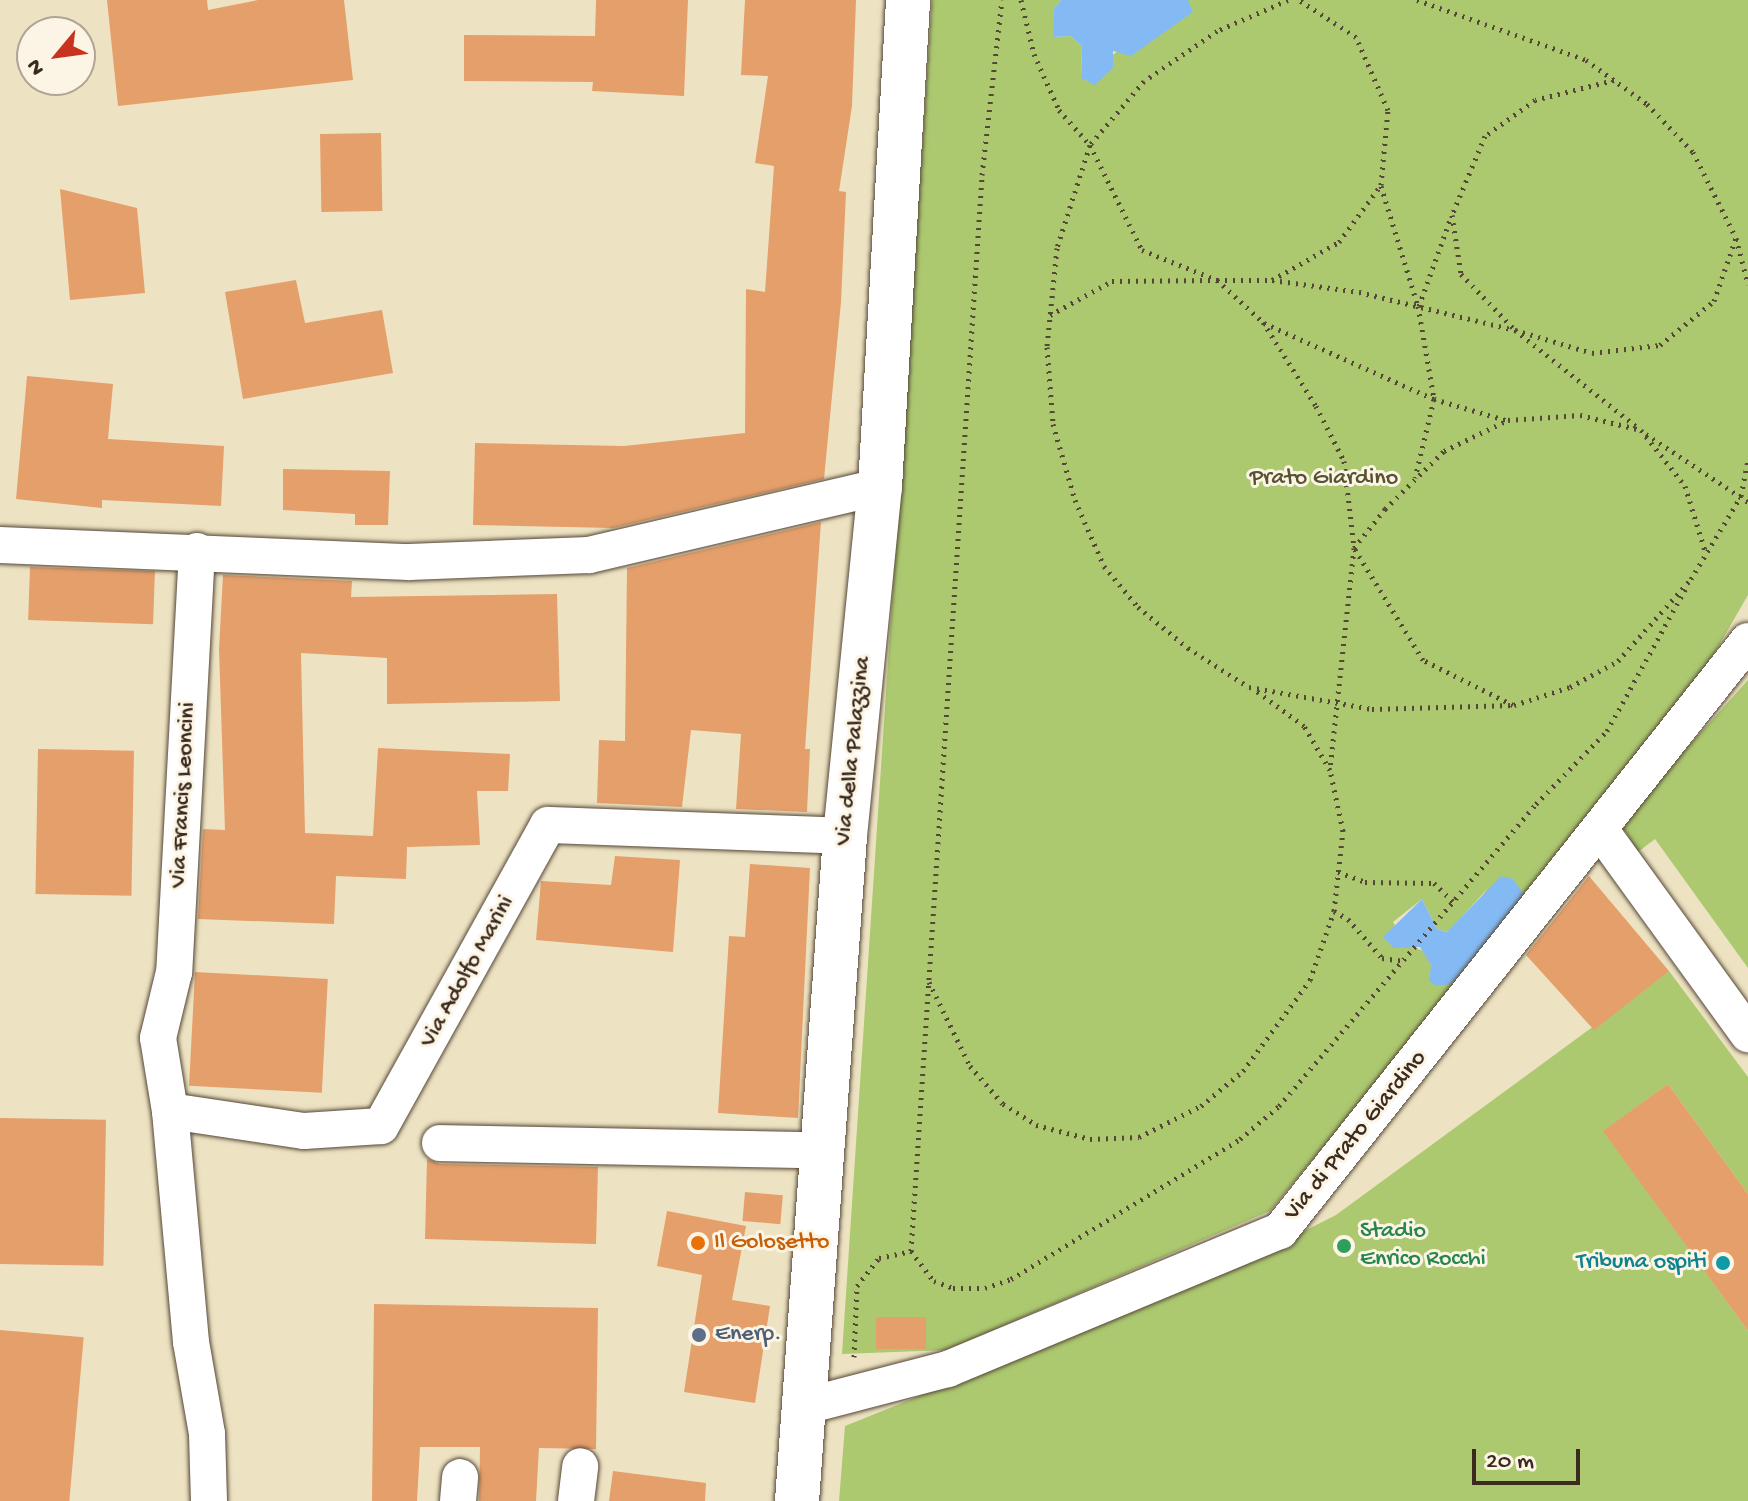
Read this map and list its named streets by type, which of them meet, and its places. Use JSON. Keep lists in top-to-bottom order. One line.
{"streets":{"main road":["Via della Palazzina"],"street":["Via Francis Leoncini","Via Adolfo Marini","Via di Prato Giardino"]},"crossings":[["Via della Palazzina","Via Adolfo Marini"],["Via della Palazzina","Via di Prato Giardino"],["Via Francis Leoncini","Via Adolfo Marini"]],"parks":["Prato Giardino"],"places":["Il Golosetto","Stadio Enrico Rocchi","Tribuna ospiti","Enerp."],"scale_bar":"20 m","north":"bottom left"}
